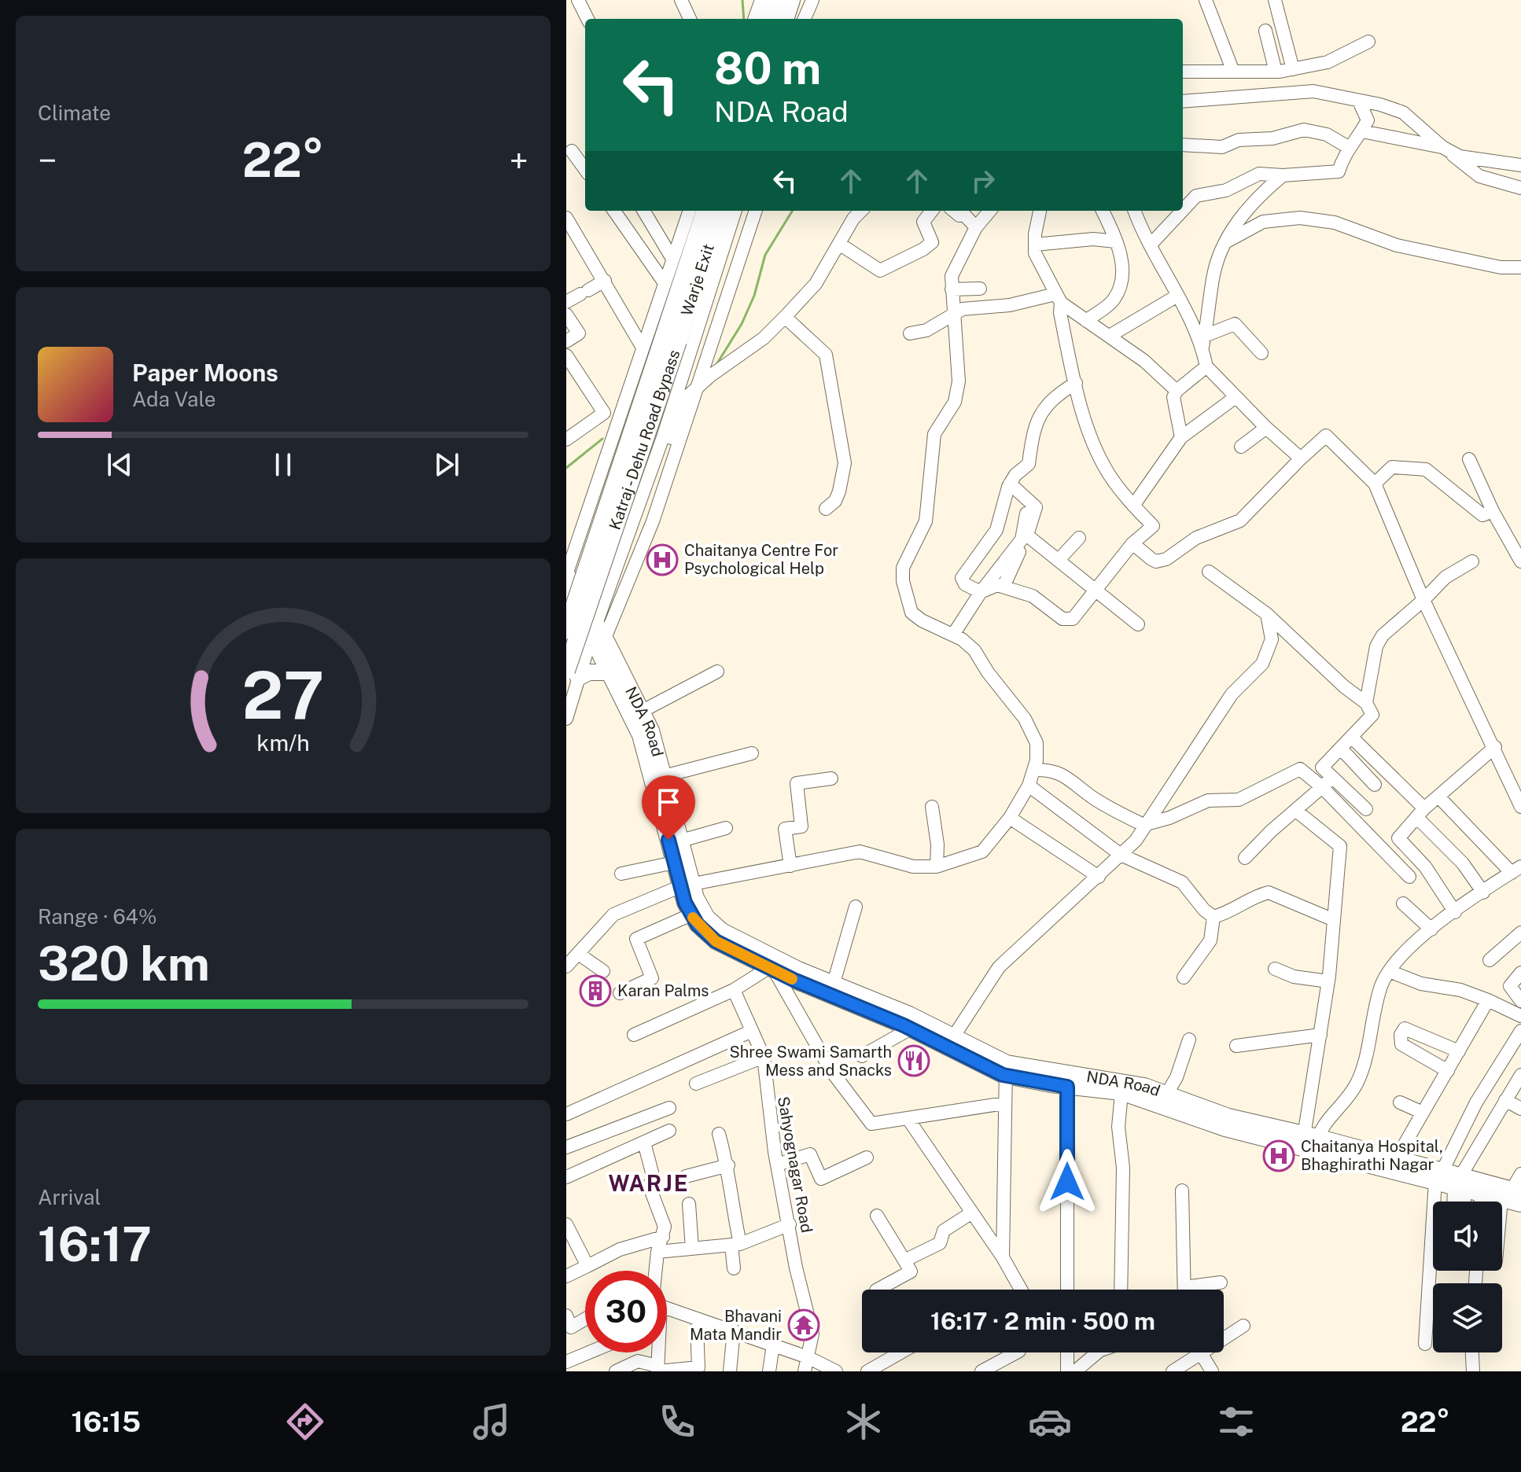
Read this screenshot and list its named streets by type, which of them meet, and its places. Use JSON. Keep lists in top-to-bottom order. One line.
{"streets":{"highway":["Katraj - Dehu Road Bypass"],"main road":["NDA Road"],"street":["Warje Exit","Sahyognagar Road"]},"crossings":[["Warje Exit","Katraj - Dehu Road Bypass"],["Warje Exit","NDA Road"]],"districts":["WARJE"],"places":{"hospital":["Chaitanya Centre For Psychological Help","Chaitanya Hospital, Bhaghirathi Nagar"],"building":["Karan Palms"],"restaurant":["Shree Swami Samarth Mess and Snacks"],"temple":["Bhavani Mata Mandir"]},"page":{"tile":["Climate",["Range · 64%","320 km"],["Arrival","16:17"]],"turn":["80 m","NDA Road"],"heat":["−","22°","+"],"song":["Paper Moons","Ada Vale"],"limit":"30","trip":"16:17 · 2 min · 500 m","tabs":["16:15","22°"],"gauge":["27","km/h"]}}
